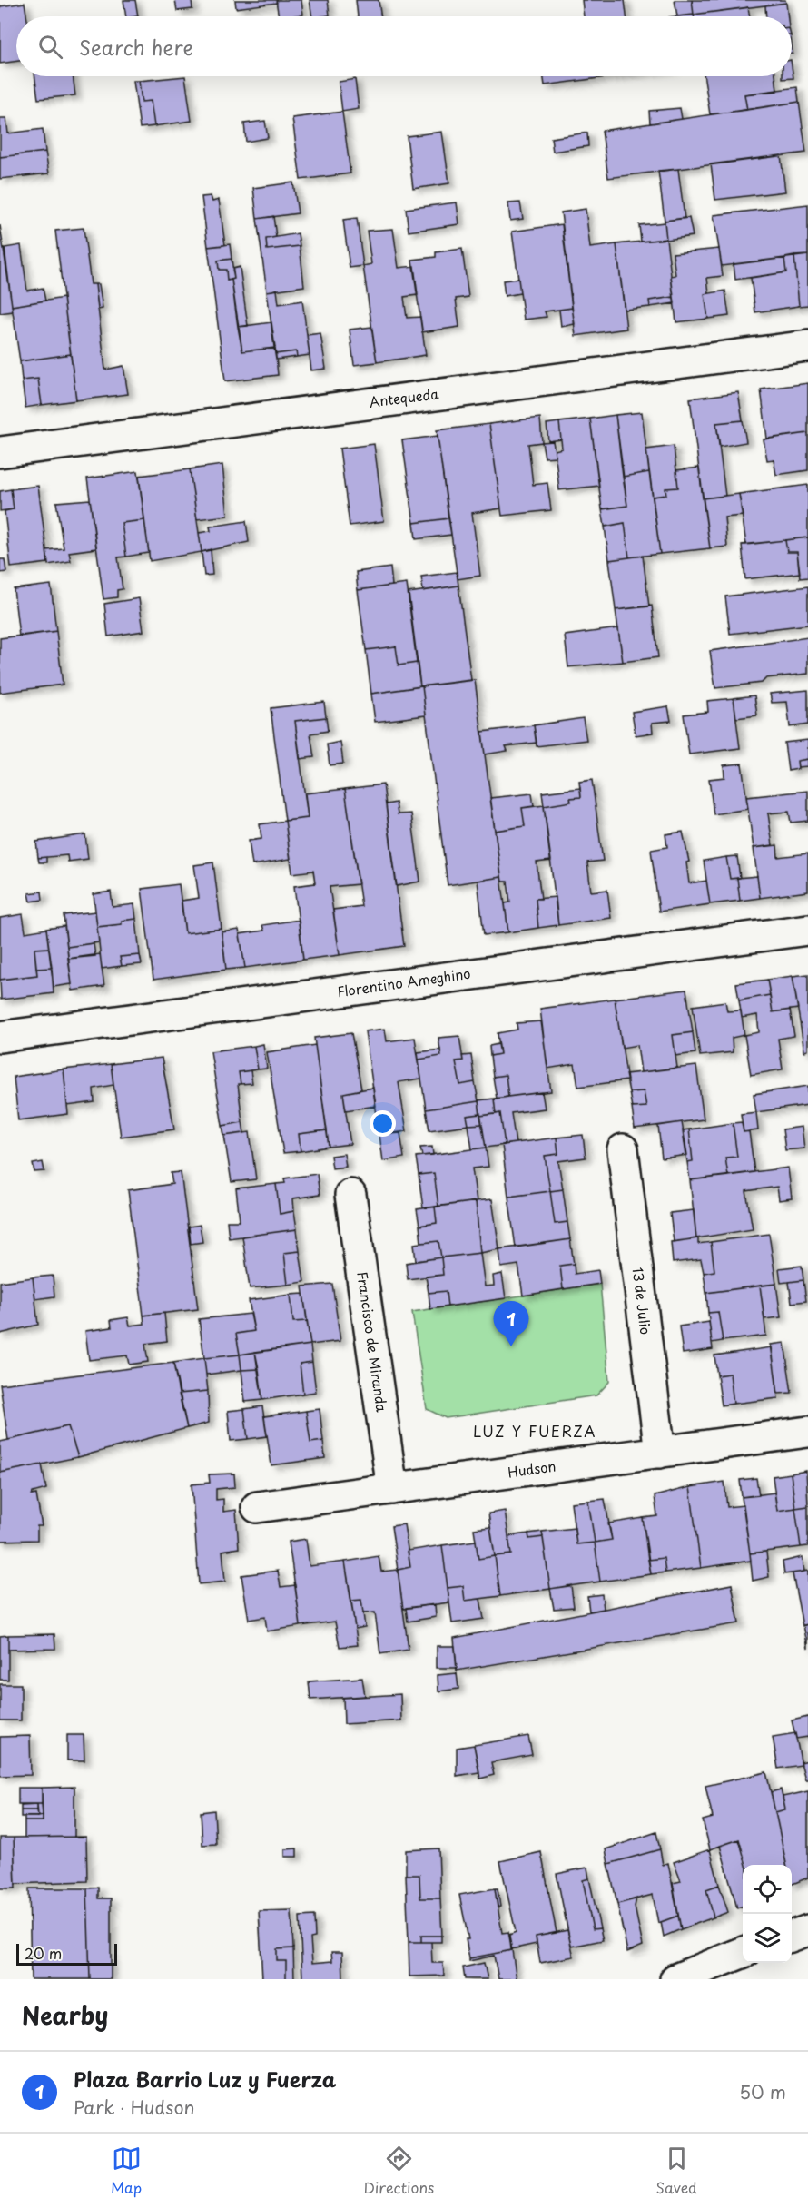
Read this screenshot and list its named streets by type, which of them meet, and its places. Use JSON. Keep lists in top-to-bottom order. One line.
{"streets":{"street":["Antequeda","Florentino Ameghino","13 de Julio","Francisco de Miranda","Hudson"]},"crossings":[["13 de Julio","Hudson"],["Francisco de Miranda","Hudson"]],"districts":["LUZ Y FUERZA"],"scale_bar":"20 m","page":{"search":"Search here","pins":"1","scale":"20 m","heading":"Nearby","list":[{"mark":"1","name":"Plaza Barrio Luz y Fuerza","note":"Park · Hudson","value":"50 m"}],"nav":["Map","Directions","Saved"]}}
